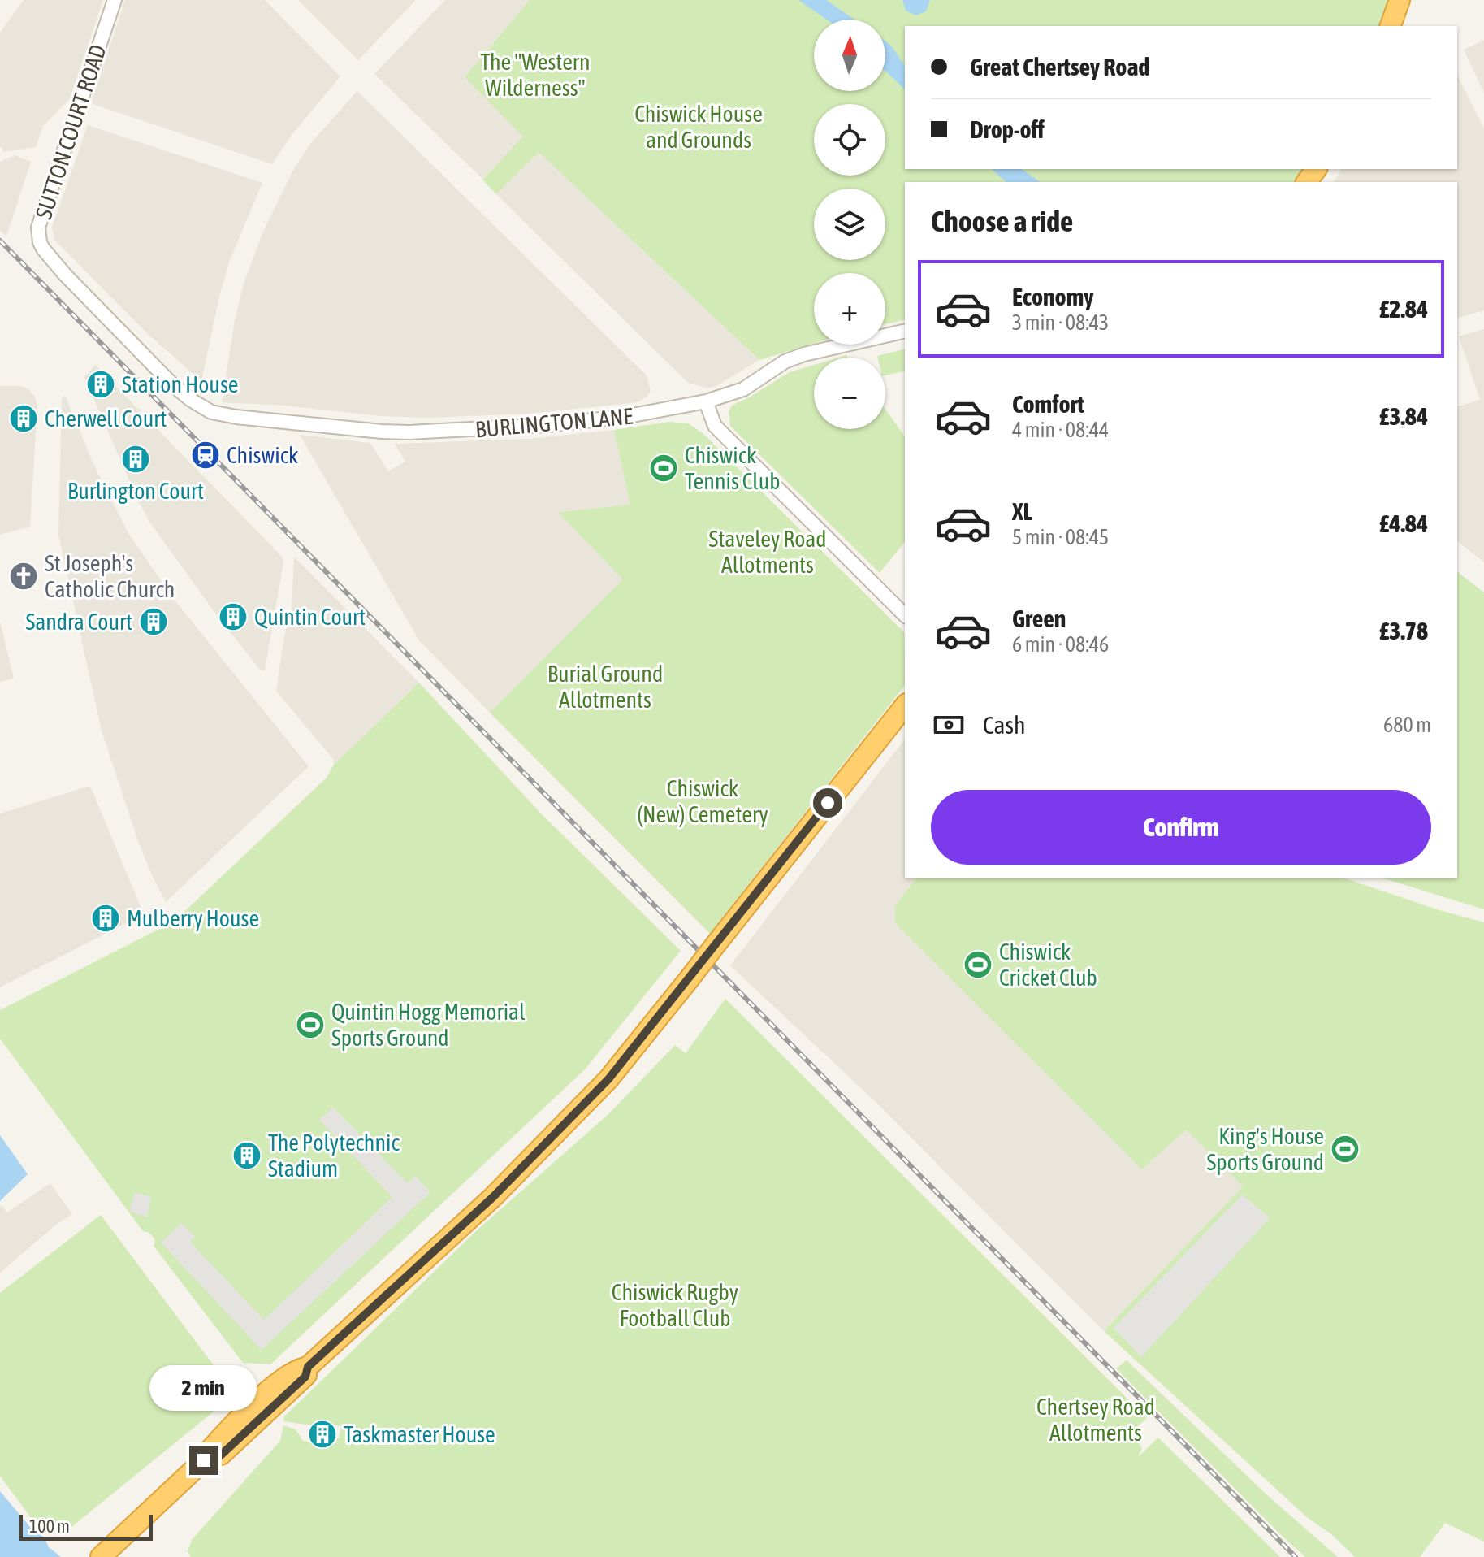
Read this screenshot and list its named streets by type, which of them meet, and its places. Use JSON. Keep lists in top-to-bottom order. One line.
{"streets":{"street":["SUTTON COURT ROAD","BURLINGTON LANE"]},"crossings":[["SUTTON COURT ROAD","BURLINGTON LANE"]],"parks":["The \"Western Wilderness\"","Chiswick House and Grounds","Staveley Road Allotments","Burial Ground Allotments","Chiswick (New) Cemetery","Chiswick Rugby Football Club","Chertsey Road Allotments"],"places":{"building":["Station House","Cherwell Court","Burlington Court","Quintin Court","Sandra Court","Mulberry House","The Polytechnic Stadium","Taskmaster House"],"station":["Chiswick"],"sports":["Chiswick Tennis Club","Chiswick Cricket Club","Quintin Hogg Memorial Sports Ground","King's House Sports Ground"],"church":["St Joseph's Catholic Church"]},"scale_bar":"100 m","north":"top","page":{"map_buttons":["+","−"],"banner":["Great Chertsey Road","Drop-off"],"heading":"Choose a ride","list":[{"name":"Economy","note":"3 min · 08:43","value":"£2.84"},{"name":"Comfort","note":"4 min · 08:44","value":"£3.84"},{"name":"XL","note":"5 min · 08:45","value":"£4.84"},{"name":"Green","note":"6 min · 08:46","value":"£3.78"}],"pay":["Cash","680 m"],"buttons":"Confirm","bubble":"2 min","scale":"100 m"}}
